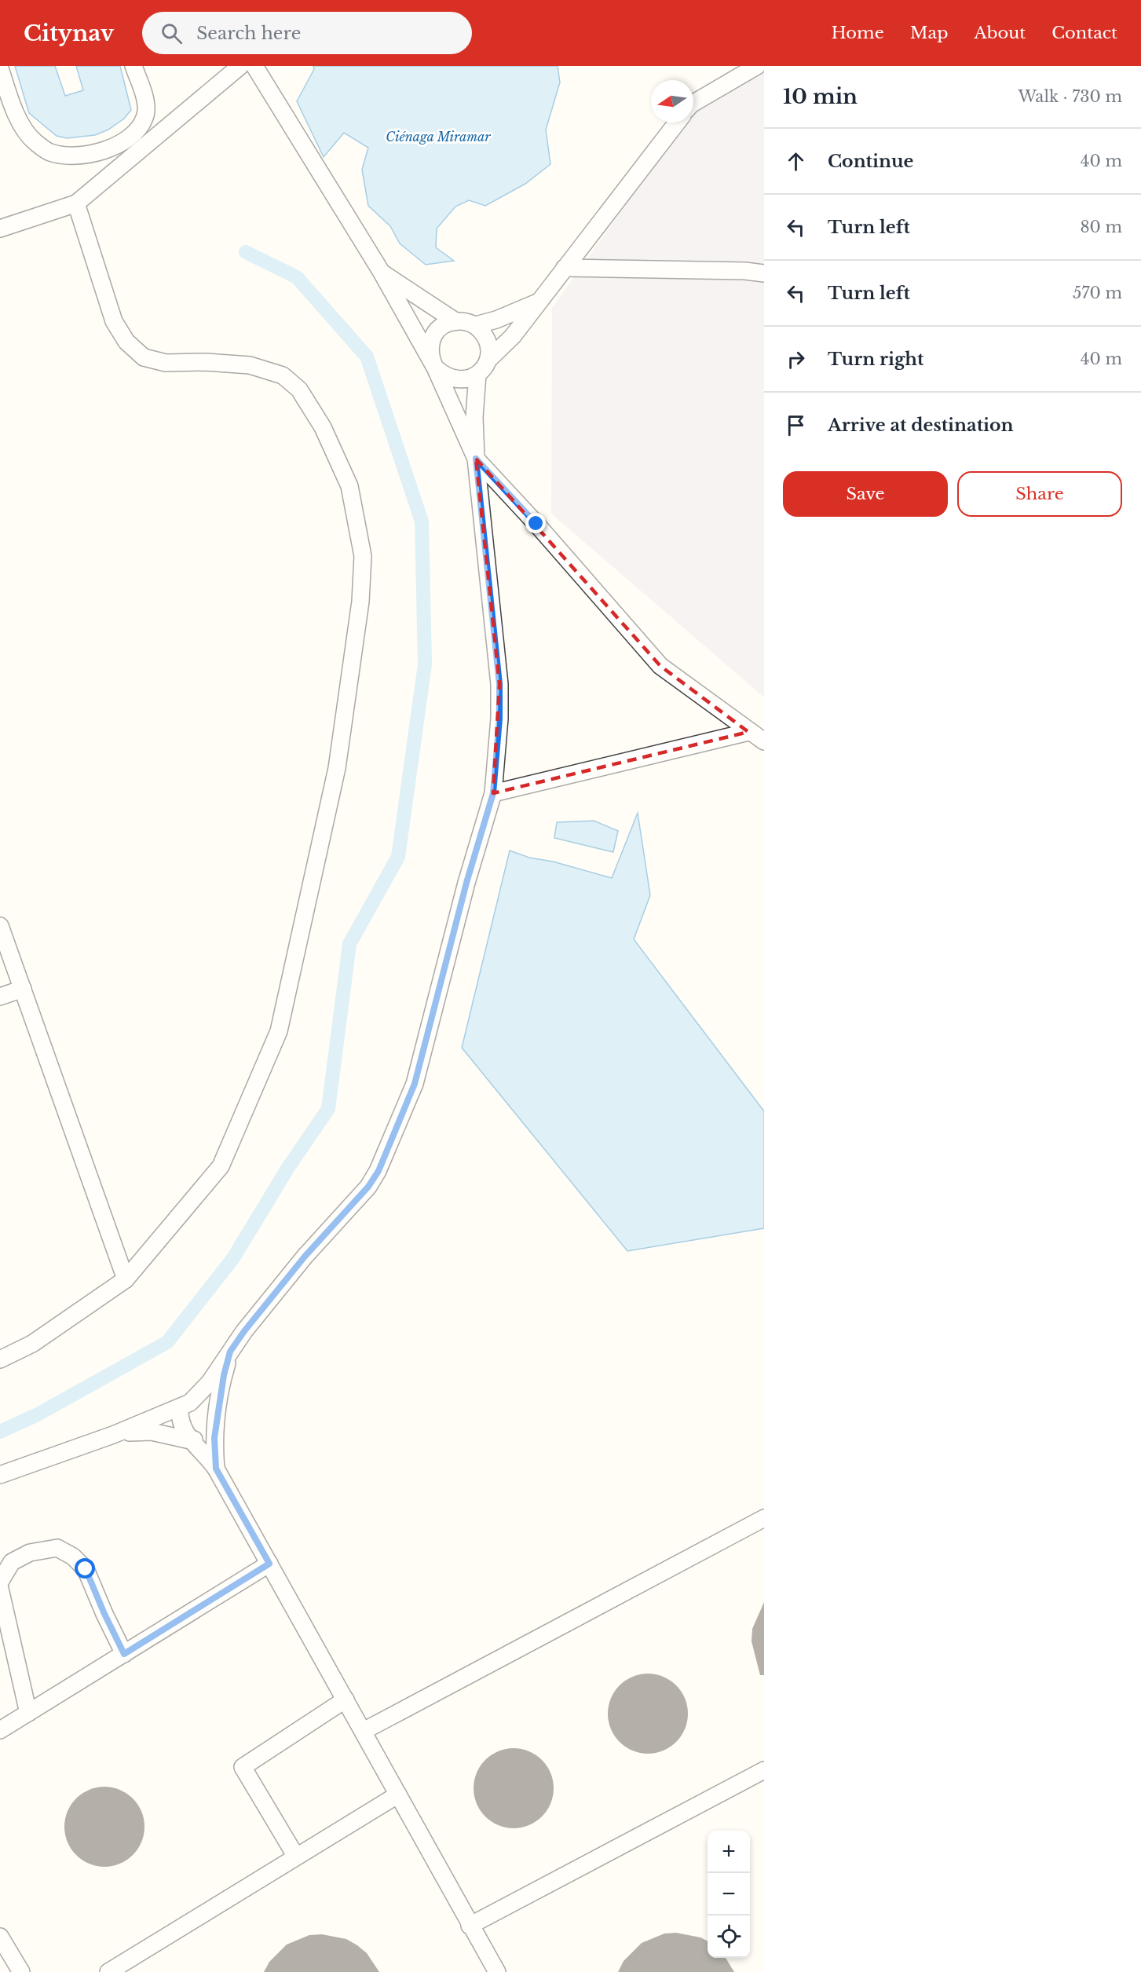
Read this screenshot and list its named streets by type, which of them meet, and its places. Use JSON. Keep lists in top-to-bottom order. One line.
{"water":["Ciénaga Miramar"],"north":"left","page":{"header":"Citynav","search":"Search here","nav":["Home","Map","About","Contact"],"heading":["10 min","Walk · 730 m"],"list":[["Continue","40 m"],["Turn left","80 m"],["Turn left","570 m"],["Turn right","40 m"],"Arrive at destination"],"buttons":["Save","Share"],"map_buttons":["+","−"]}}
